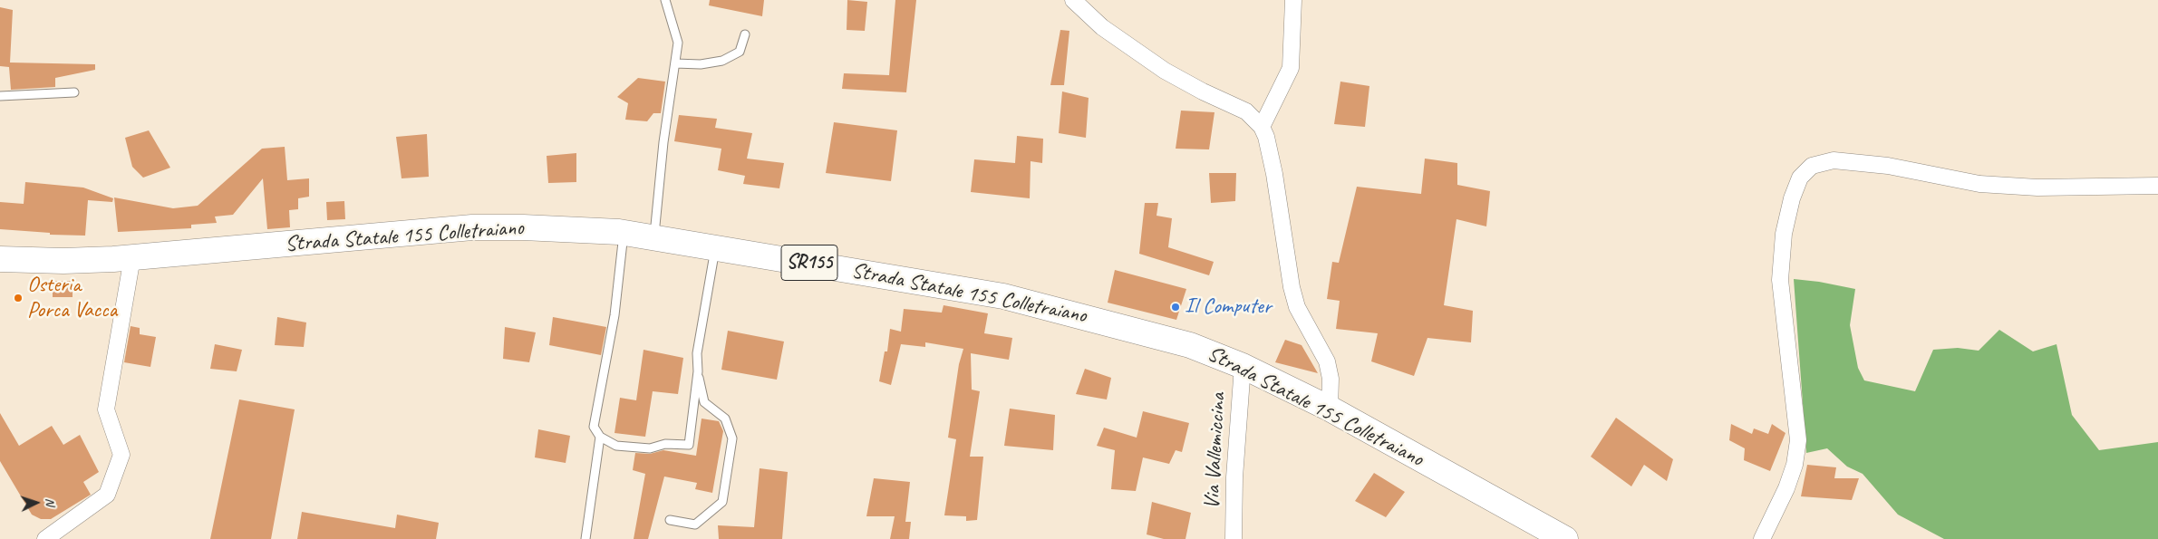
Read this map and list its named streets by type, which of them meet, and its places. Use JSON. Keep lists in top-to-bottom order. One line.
{"streets":{"main road":["Strada Statale 155 Colletraiano","SR155"],"street":["Via Vallemiccina"]},"crossings":[["Strada Statale 155 Colletraiano","Via Vallemiccina"]],"places":["Osteria Porca Vacca","Il Computer"],"north":"right"}
